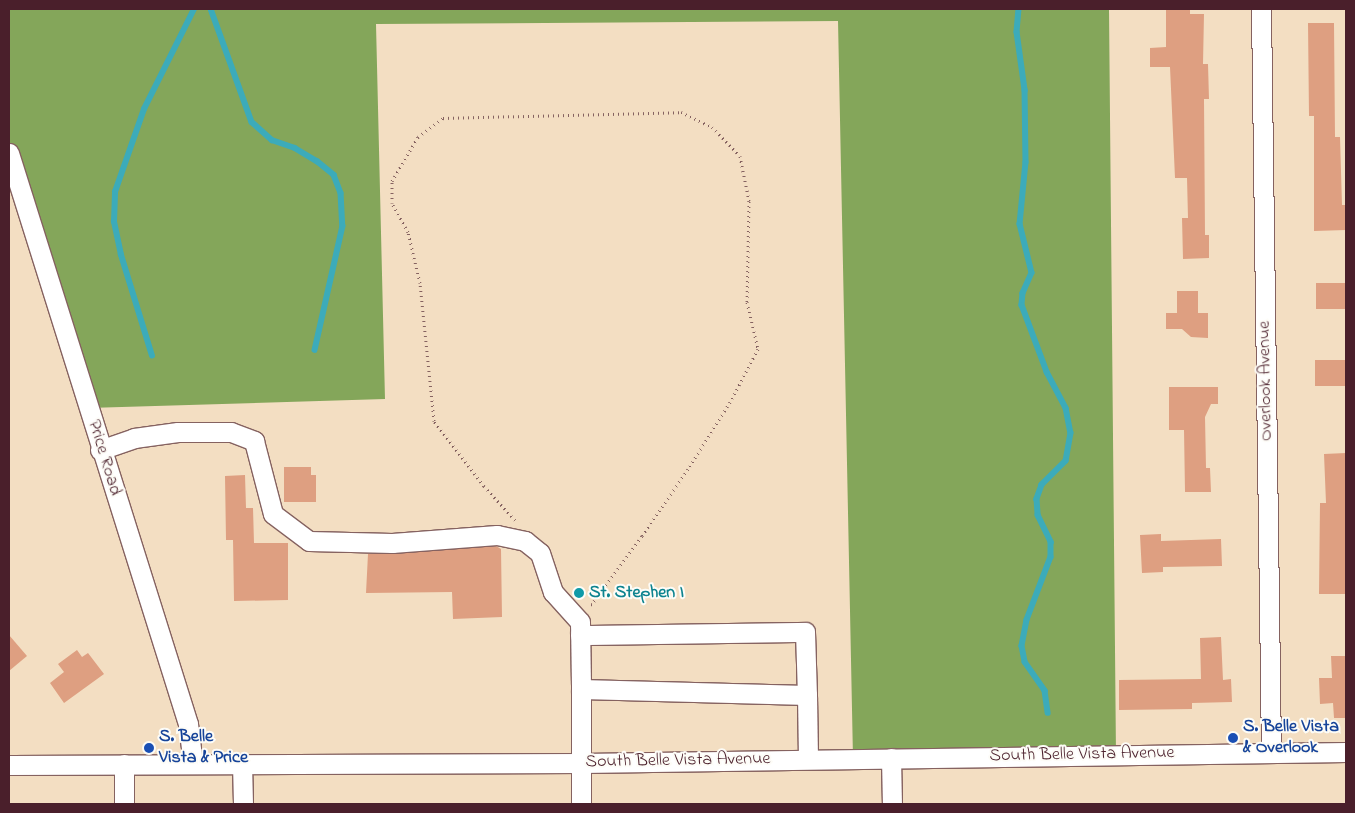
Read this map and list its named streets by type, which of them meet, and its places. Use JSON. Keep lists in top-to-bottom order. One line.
{"streets":{"street":["Overlook Avenue","Price Road","South Belle Vista Avenue"]},"crossings":[["Overlook Avenue","South Belle Vista Avenue"],["Price Road","South Belle Vista Avenue"]],"places":["St. Stephen I","S. Belle Vista & Overlook","S. Belle Vista & Price"]}
